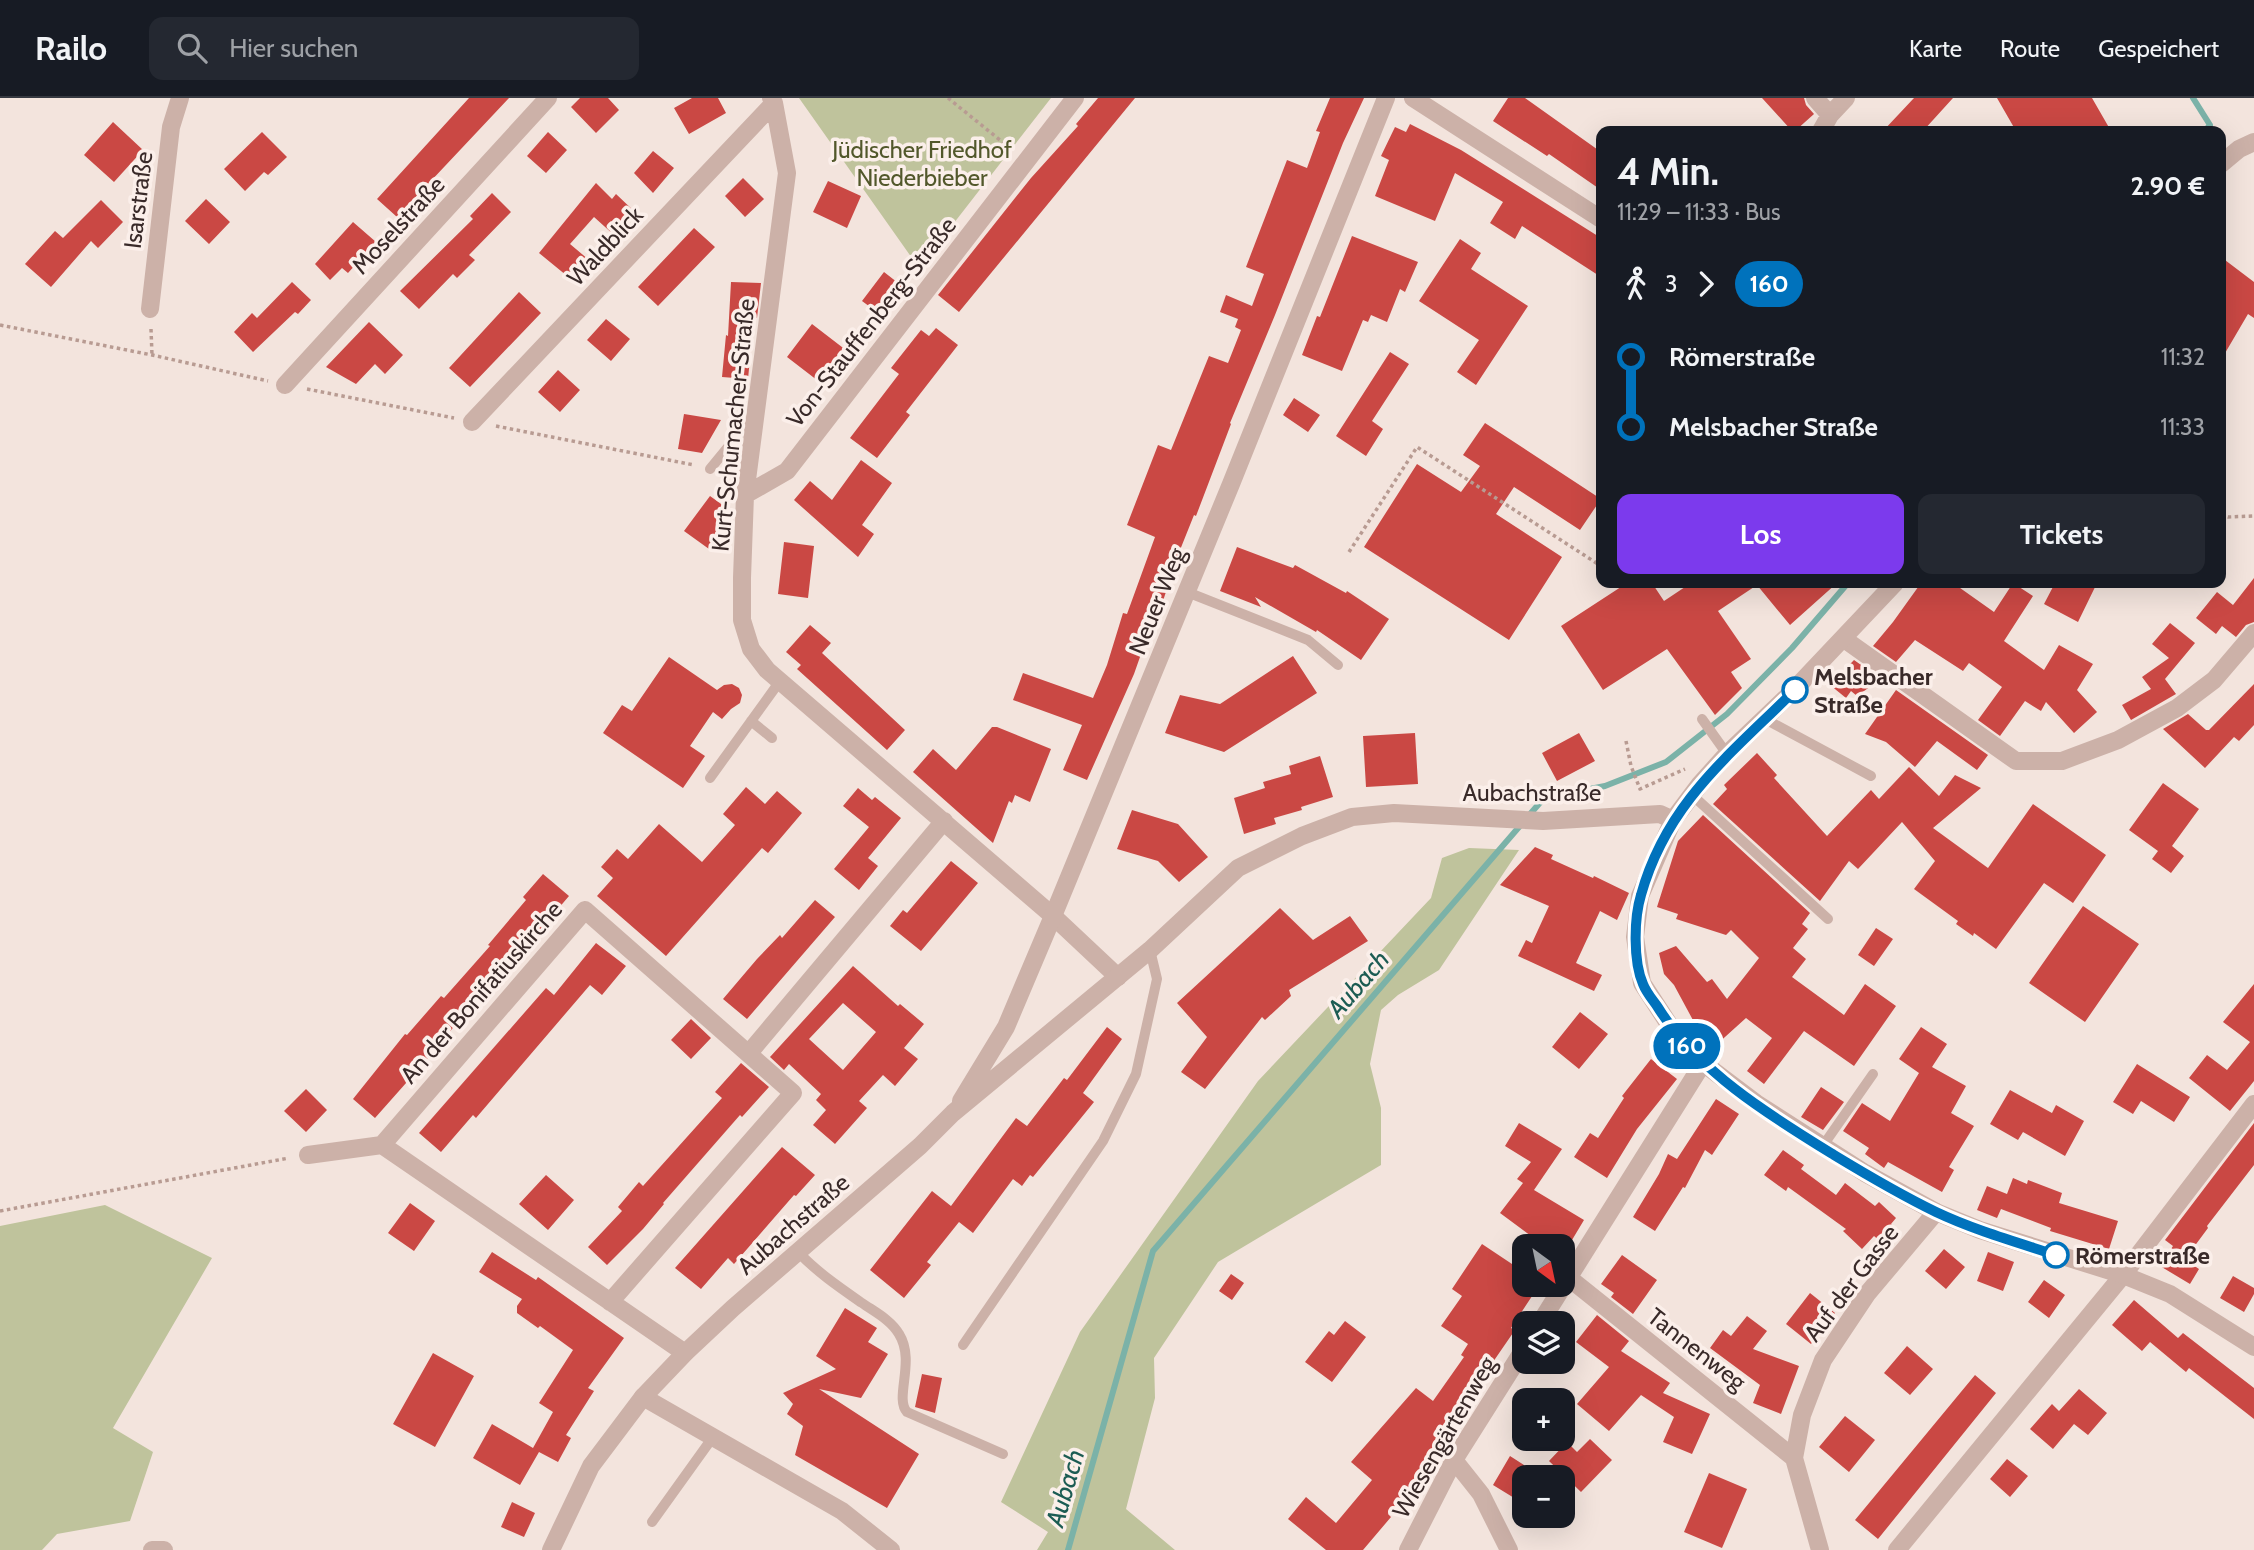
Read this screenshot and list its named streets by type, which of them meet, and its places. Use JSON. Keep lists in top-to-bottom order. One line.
{"streets":{"street":["Isarstraße","Moselstraße","Waldblick","Von-Stauffenberg-Straße","Kurt-Schumacher-Straße","Neuer Weg","Aubachstraße","An der Bonifatiuskirche","Auf der Gasse","Tannenweg","Wiesengärtenweg"]},"crossings":[["Waldblick","Kurt-Schumacher-Straße"],["Von-Stauffenberg-Straße","Kurt-Schumacher-Straße"],["Kurt-Schumacher-Straße","Neuer Weg"],["Neuer Weg","Aubachstraße"],["Auf der Gasse","Tannenweg"]],"water":["Aubach"],"parks":["Jüdischer Friedhof Niederbieber"],"places":["Melsbacher Straße","Römerstraße"],"lines":["bus line 160"],"north":"bottom right","page":{"header":"Railo","search":"Hier suchen","nav":["Karte","Route","Gespeichert"],"on_map":"160","heading":["4 Min.","11:29 – 11:33 · Bus","2.90 €"],"legs":["3","160"],"list":[{"name":"Römerstraße","value":"11:32"},{"name":"Melsbacher Straße","value":"11:33"}],"buttons":["Los","Tickets"],"map_buttons":["+","−"]}}
